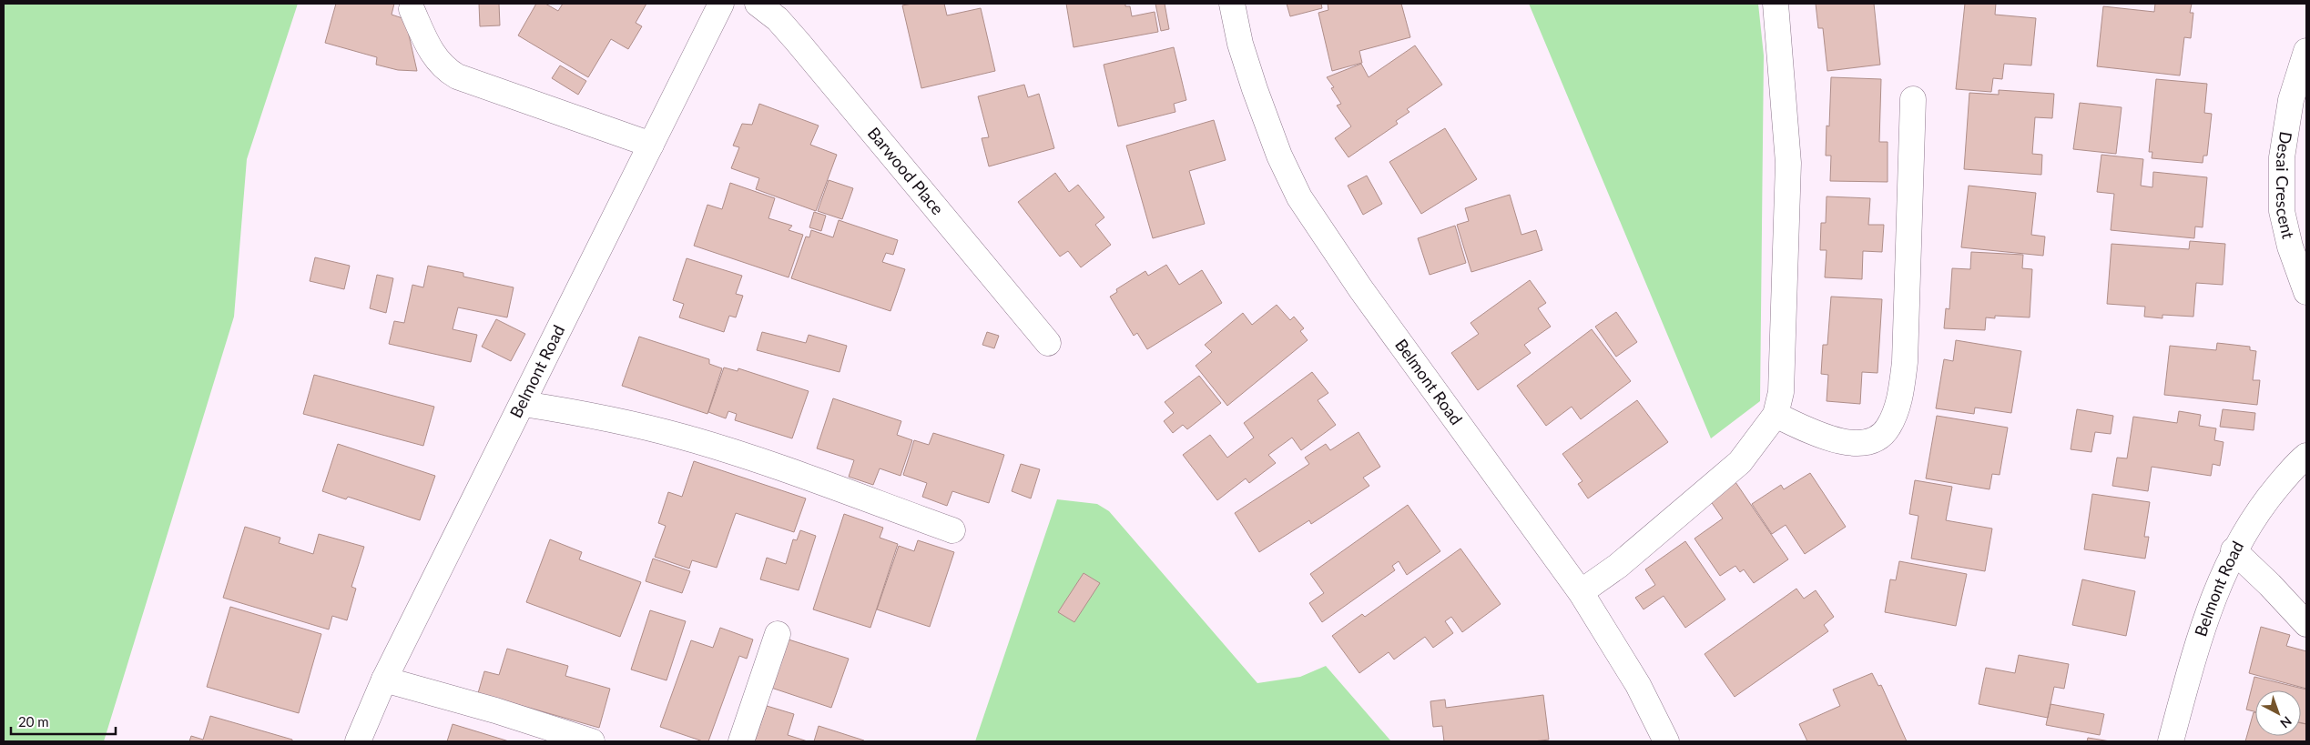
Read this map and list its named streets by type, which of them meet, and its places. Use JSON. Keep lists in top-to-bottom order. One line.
{"streets":{"street":["Barwood Place","Desai Crescent","Belmont Road"]},"scale_bar":"20 m","north":"bottom right"}
